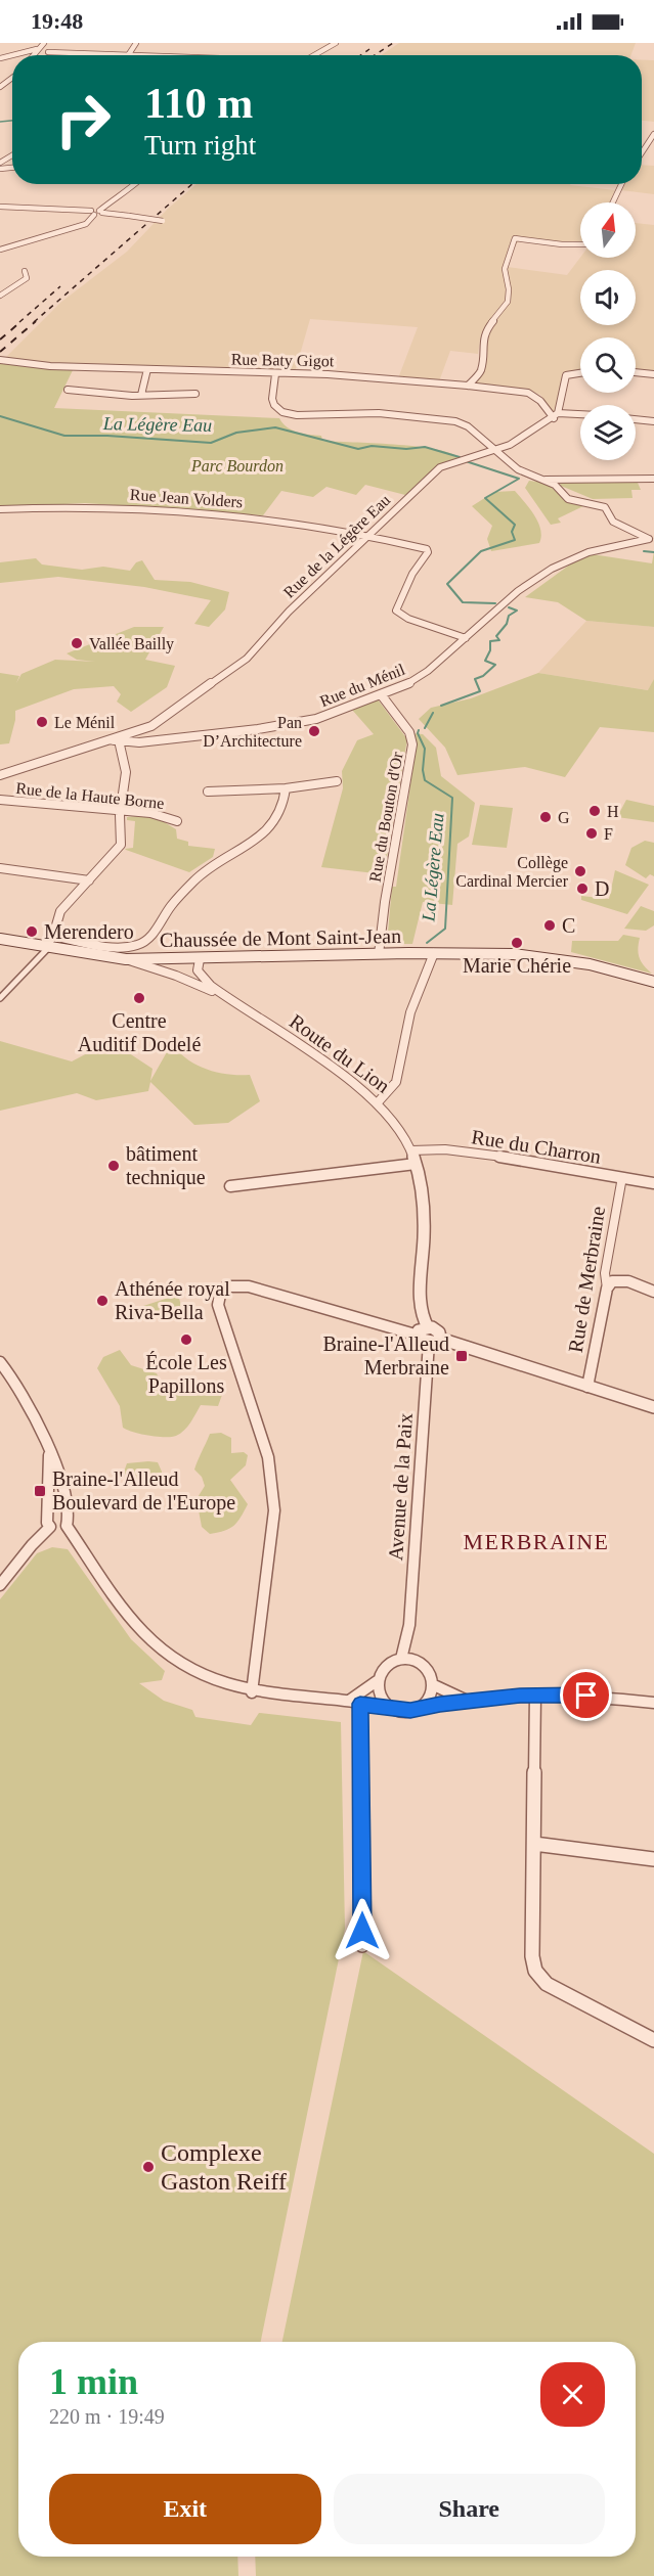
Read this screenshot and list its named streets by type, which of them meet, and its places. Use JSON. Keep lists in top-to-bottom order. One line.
{"streets":{"main road":["Chaussée de Mont Saint-Jean"],"street":["Rue Baty Gigot","Rue Jean Volders","Rue de la Légère Eau","Rue du Ménil","Rue de la Haute Borne","Rue du Bouton d'Or","Route du Lion","Rue du Charron","Rue de Merbraine","Avenue de la Paix"]},"crossings":[["Rue Baty Gigot","Rue de la Légère Eau"],["Rue Jean Volders","Rue de la Légère Eau"],["Rue Jean Volders","Rue du Ménil"],["Rue de la Légère Eau","Rue du Ménil"],["Rue du Ménil","Rue du Bouton d'Or"],["Rue du Bouton d'Or","Chaussée de Mont Saint-Jean"],["Chaussée de Mont Saint-Jean","Route du Lion"],["Route du Lion","Rue du Charron"],["Rue du Charron","Rue de Merbraine"]],"districts":["MERBRAINE"],"water":["La Légère Eau"],"parks":["Parc Bourdon"],"places":{"other":["Vallée Bailly","Le Ménil","Pan D’Architecture","H","G","F","Collège Cardinal Mercier","D","C","Merendero","Marie Chérie","Centre Auditif Dodelé","bâtiment technique","Athénée royal Riva-Bella","École Les Papillons","Complexe Gaston Reiff"],"transit":["Braine-l'Alleud Merbraine","Braine-l'Alleud Boulevard de l'Europe"]},"north":"top","page":{"status":"19:48","turn":["110 m","Turn right"],"heading":["1 min","220 m · 19:49"],"buttons":["Exit","Share"]}}
